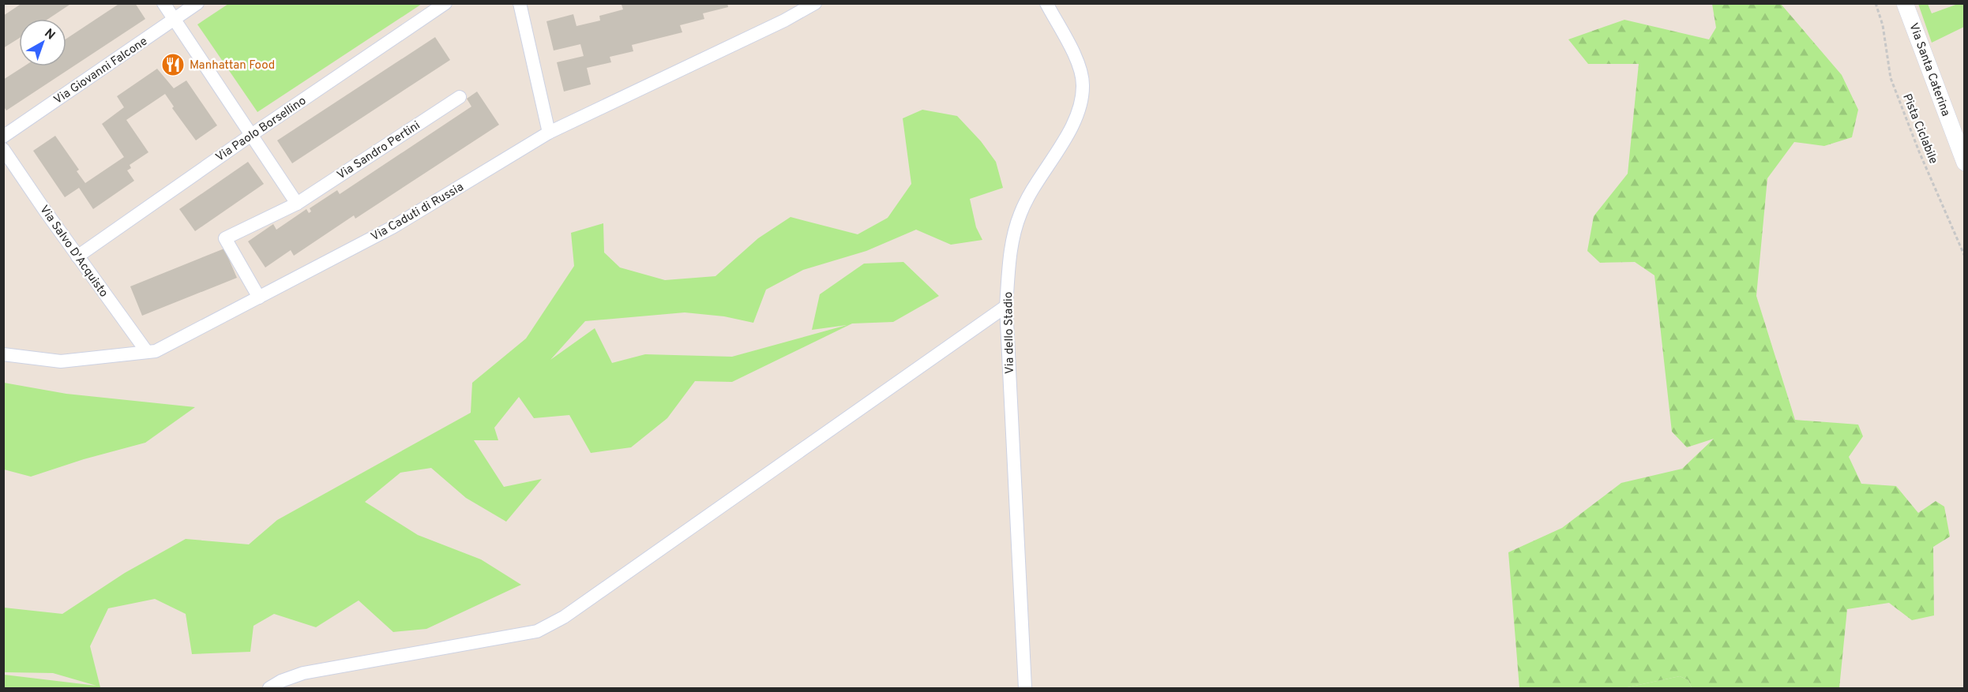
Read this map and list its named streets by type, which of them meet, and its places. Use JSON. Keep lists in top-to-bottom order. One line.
{"streets":{"street":["Via Santa Caterina","Via Giovanni Falcone","Via Paolo Borsellino","Via Sandro Pertini","Via Caduti di Russia","Via Salvo D'Acquisto","Via dello Stadio"],"path":["Pista Ciclabile"]},"crossings":[["Via Paolo Borsellino","Via Salvo D'Acquisto"],["Via Sandro Pertini","Via Caduti di Russia"],["Via Caduti di Russia","Via Salvo D'Acquisto"]],"places":{"restaurant":["Manhattan Food"]},"north":"top right"}
